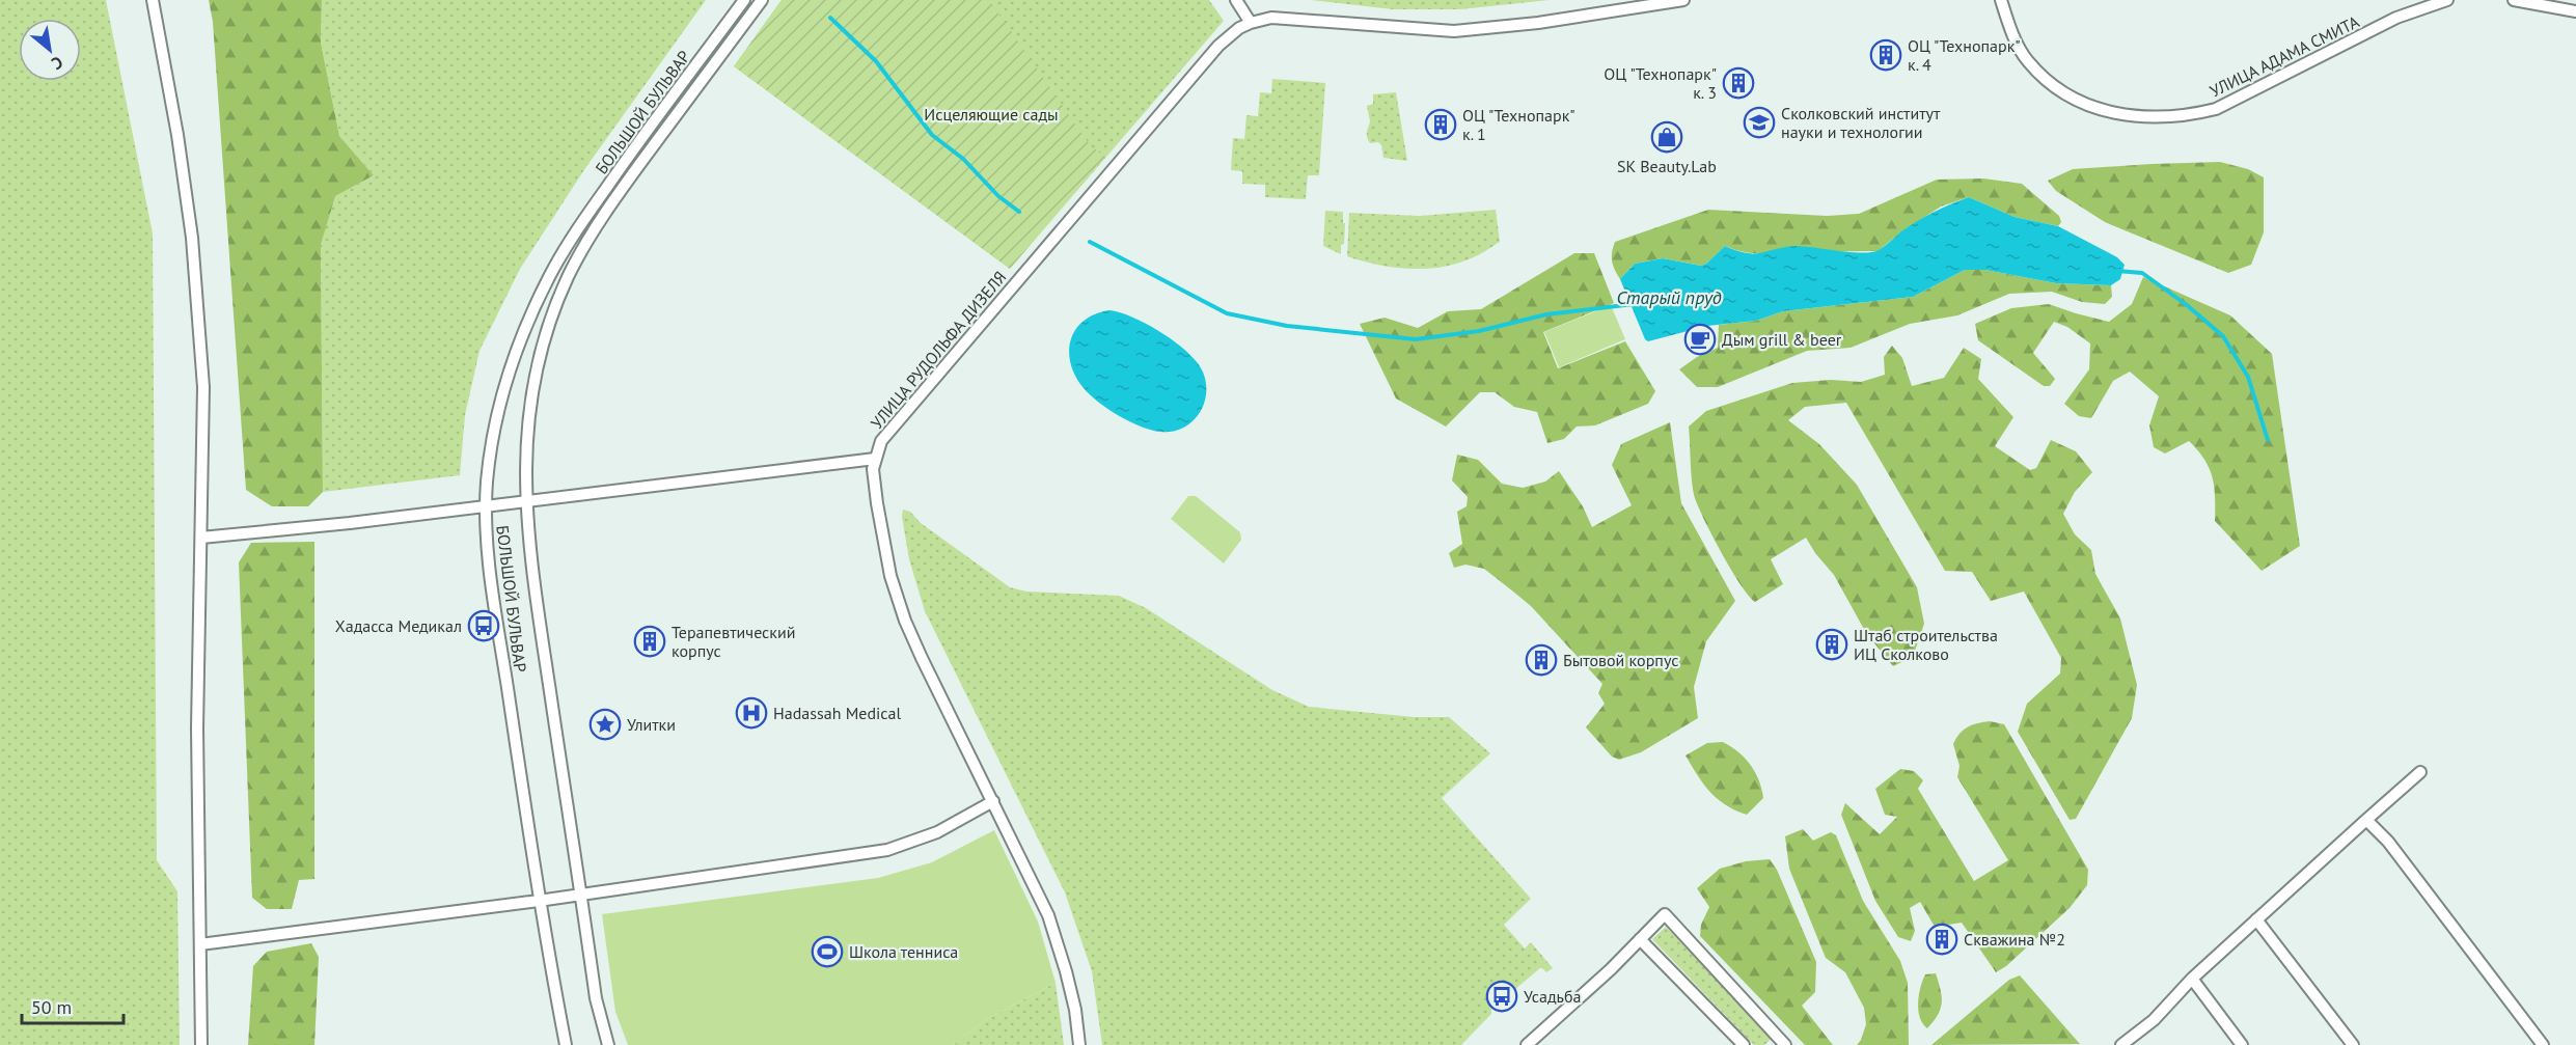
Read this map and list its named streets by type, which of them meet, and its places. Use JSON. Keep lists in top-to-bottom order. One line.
{"streets":{"street":["УЛИЦА АДАМА СМИТА","БОЛЬШОЙ БУЛЬВАР","УЛИЦА РУДОЛЬФА ДИЗЕЛЯ"]},"water":["Старый пруд"],"parks":["Исцеляющие сады"],"places":{"building":["ОЦ \"Технопарк\" к. 4","ОЦ \"Технопарк\" к. 3","ОЦ \"Технопарк\" к. 1","Терапевтический корпус","Штаб строительства ИЦ Сколково","Бытовой корпус","Скважина №2"],"school or university":["Сколковский институт науки и технологии"],"shop":["SK Beauty.Lab"],"cafe":["Дым grill & beer"],"bus stop":["Хадасса Медикал","Усадьба"],"hospital":["Hadassah Medical"],"place":["Улитки"],"sports":["Школа тенниса"]},"scale_bar":"50 m","north":"bottom right"}
